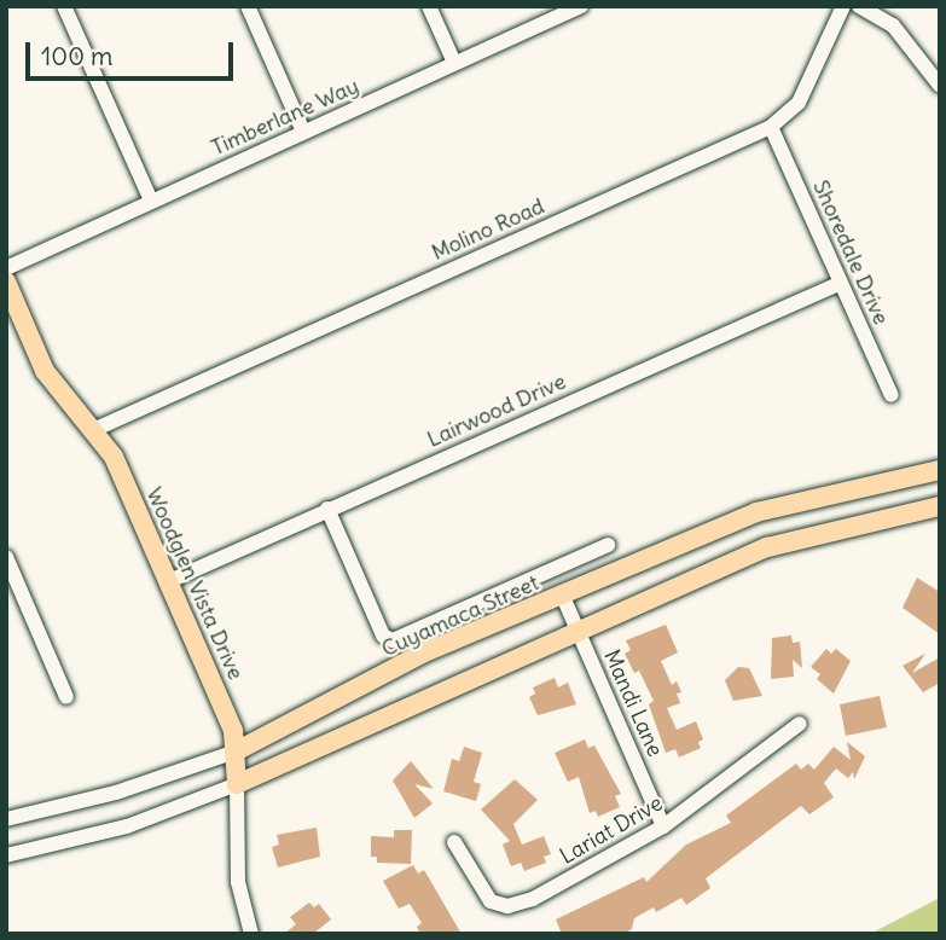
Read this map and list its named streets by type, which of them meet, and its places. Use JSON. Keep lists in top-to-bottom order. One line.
{"streets":{"main road":["Woodglen Vista Drive","Cuyamaca Street"],"street":["Timberlane Way","Molino Road","Shoredale Drive","Lairwood Drive","Mandi Lane","Lariat Drive"]},"crossings":[["Molino Road","Shoredale Drive"],["Molino Road","Woodglen Vista Drive"],["Shoredale Drive","Lairwood Drive"],["Lairwood Drive","Woodglen Vista Drive"],["Woodglen Vista Drive","Cuyamaca Street"],["Cuyamaca Street","Mandi Lane"],["Mandi Lane","Lariat Drive"]],"scale_bar":"100 m"}
